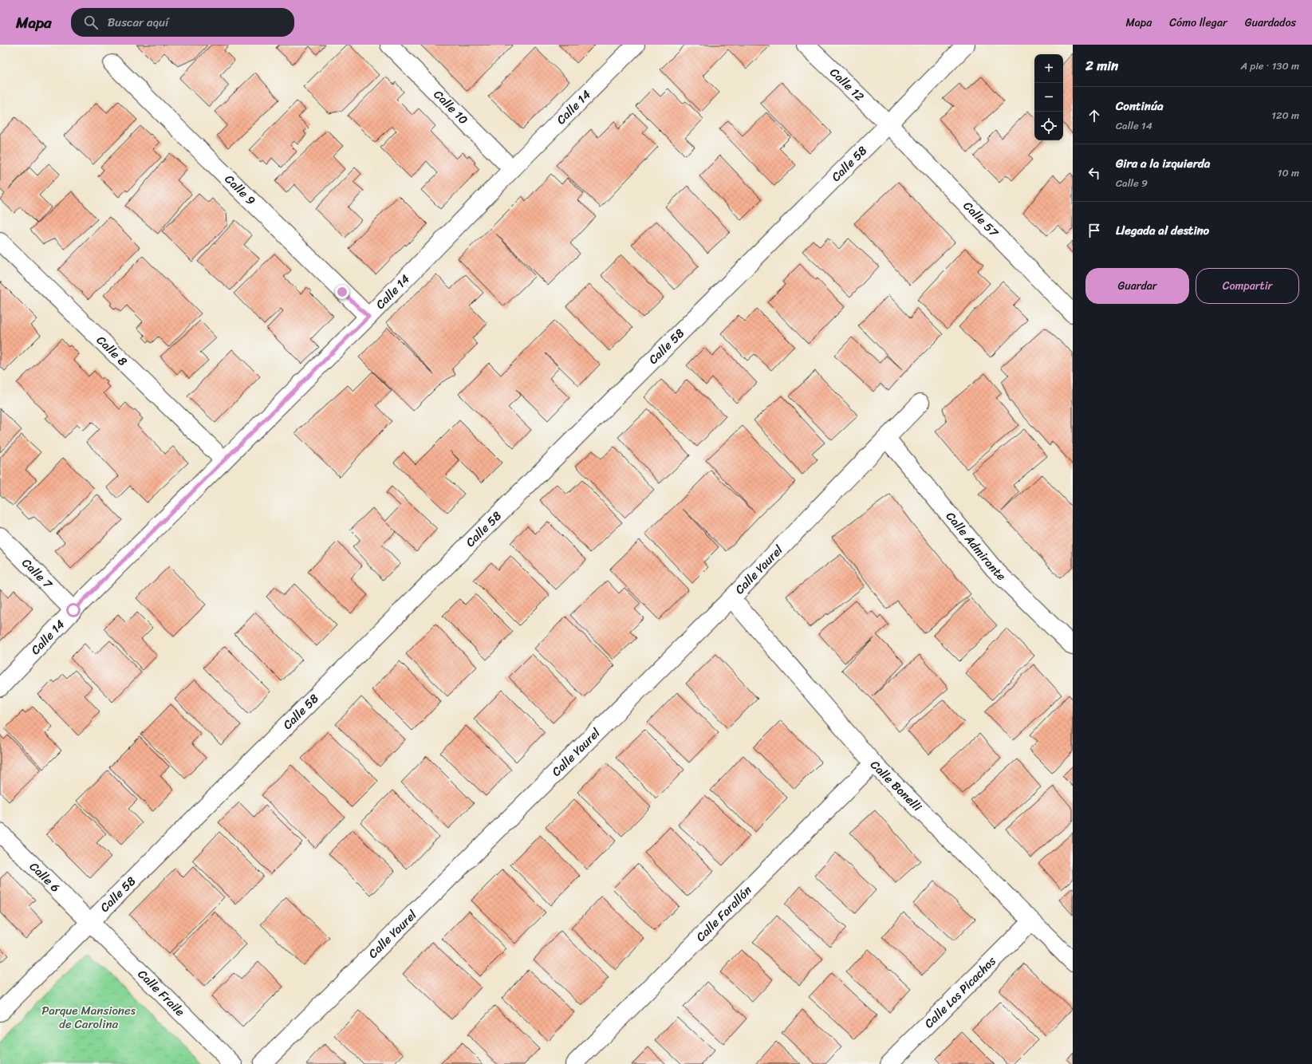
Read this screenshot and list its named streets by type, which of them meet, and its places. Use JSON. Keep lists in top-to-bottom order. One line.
{"streets":{"street":["Calle 12","Calle 10","Calle 14","Calle 58","Calle 9","Calle 57","Calle 8","Calle Admirante","Calle Yaurel","Calle 7","Calle Bonelli","Calle 6","Calle Farallón","Calle Los Picachos","Calle Fraile"]},"crossings":[["Calle 12","Calle 58"],["Calle 12","Calle 57"],["Calle 10","Calle 14"],["Calle 14","Calle 9"],["Calle 14","Calle 8"],["Calle 14","Calle 7"],["Calle 58","Calle 57"],["Calle 58","Calle 6"],["Calle 58","Calle Fraile"],["Calle Admirante","Calle Yaurel"],["Calle Yaurel","Calle Bonelli"],["Calle Bonelli","Calle Farallón"],["Calle Bonelli","Calle Los Picachos"],["Calle 6","Calle Fraile"]],"parks":["Parque Mansiones de Carolina"],"page":{"header":"Mapa","search":"Buscar aquí","nav":["Mapa","Cómo llegar","Guardados"],"heading":["2 min","A pie · 130 m"],"map_buttons":["+","−"],"list":[["Continúa","Calle 14","120 m"],["Gira a la izquierda","Calle 9","10 m"],"Llegada al destino"],"buttons":["Guardar","Compartir"]}}
